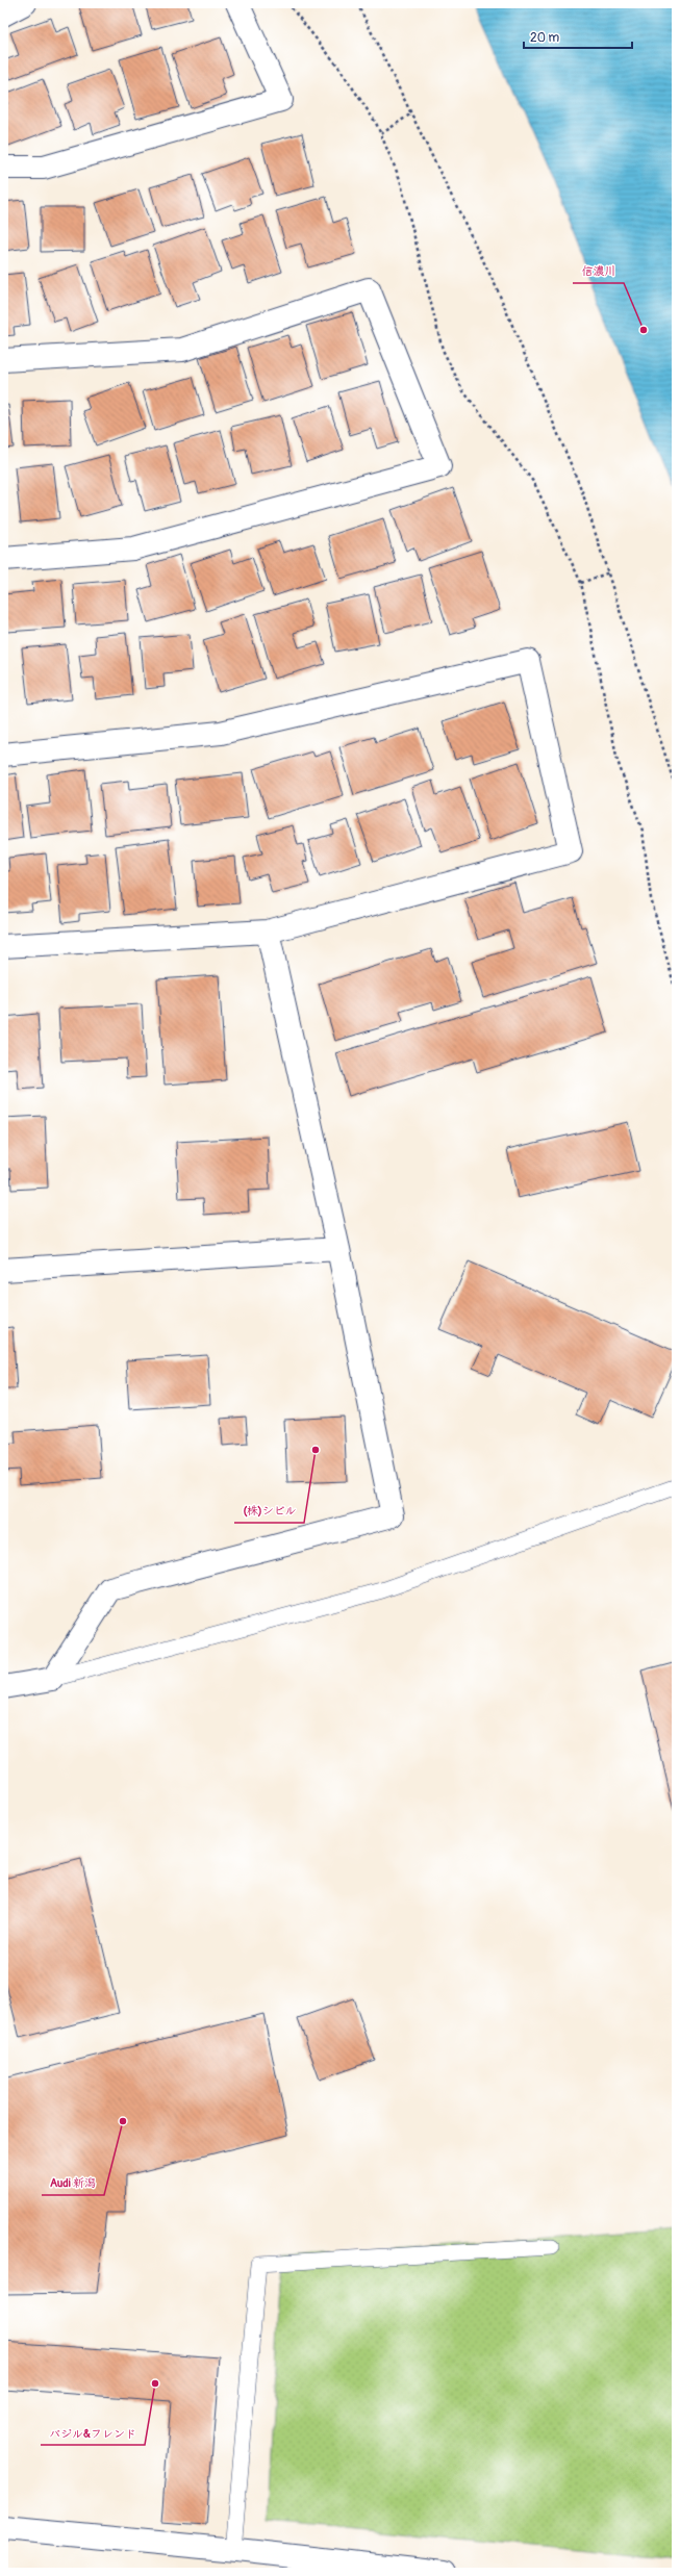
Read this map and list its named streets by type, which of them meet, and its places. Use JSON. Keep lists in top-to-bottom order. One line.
{"places":["信濃川","(株)シビル","Audi 新潟","バジル&フレンド"],"scale_bar":"20 m"}
